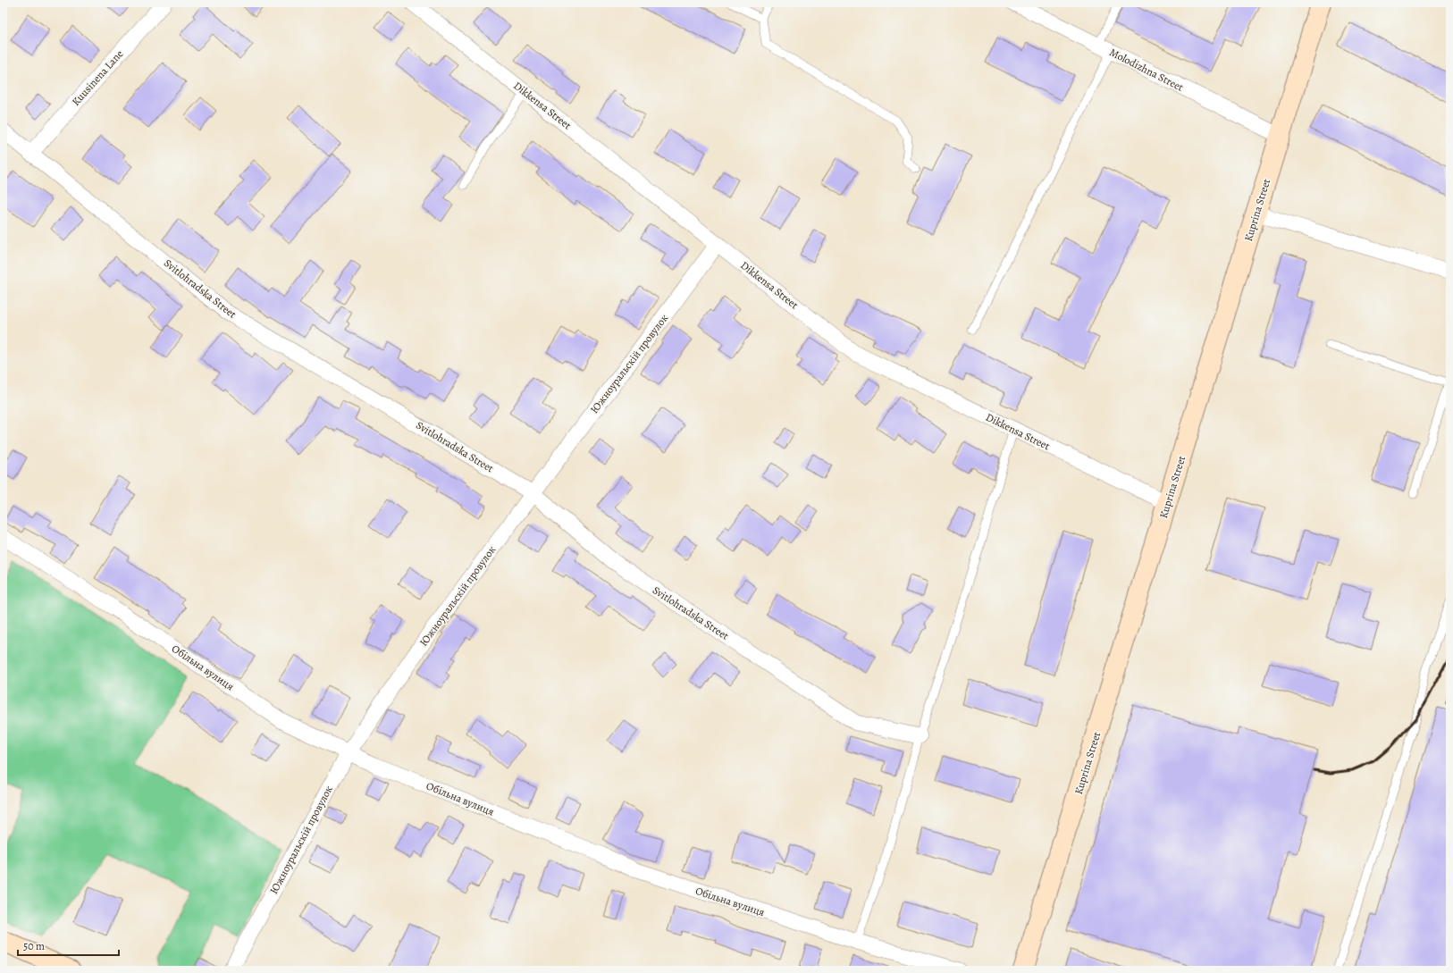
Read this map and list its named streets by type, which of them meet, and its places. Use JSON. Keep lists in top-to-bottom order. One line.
{"streets":{"main road":["Kuprina Street"],"street":["Molodizhna Street","Kuusinena Lane","Dikkensa Street","Svitlohradska Street","Южноуральскій провулок","Обільна вулиця"]},"crossings":[["Molodizhna Street","Kuprina Street"],["Kuusinena Lane","Svitlohradska Street"],["Dikkensa Street","Kuprina Street"],["Dikkensa Street","Южноуральскій провулок"],["Svitlohradska Street","Южноуральскій провулок"],["Южноуральскій провулок","Обільна вулиця"]],"scale_bar":"50 m"}
